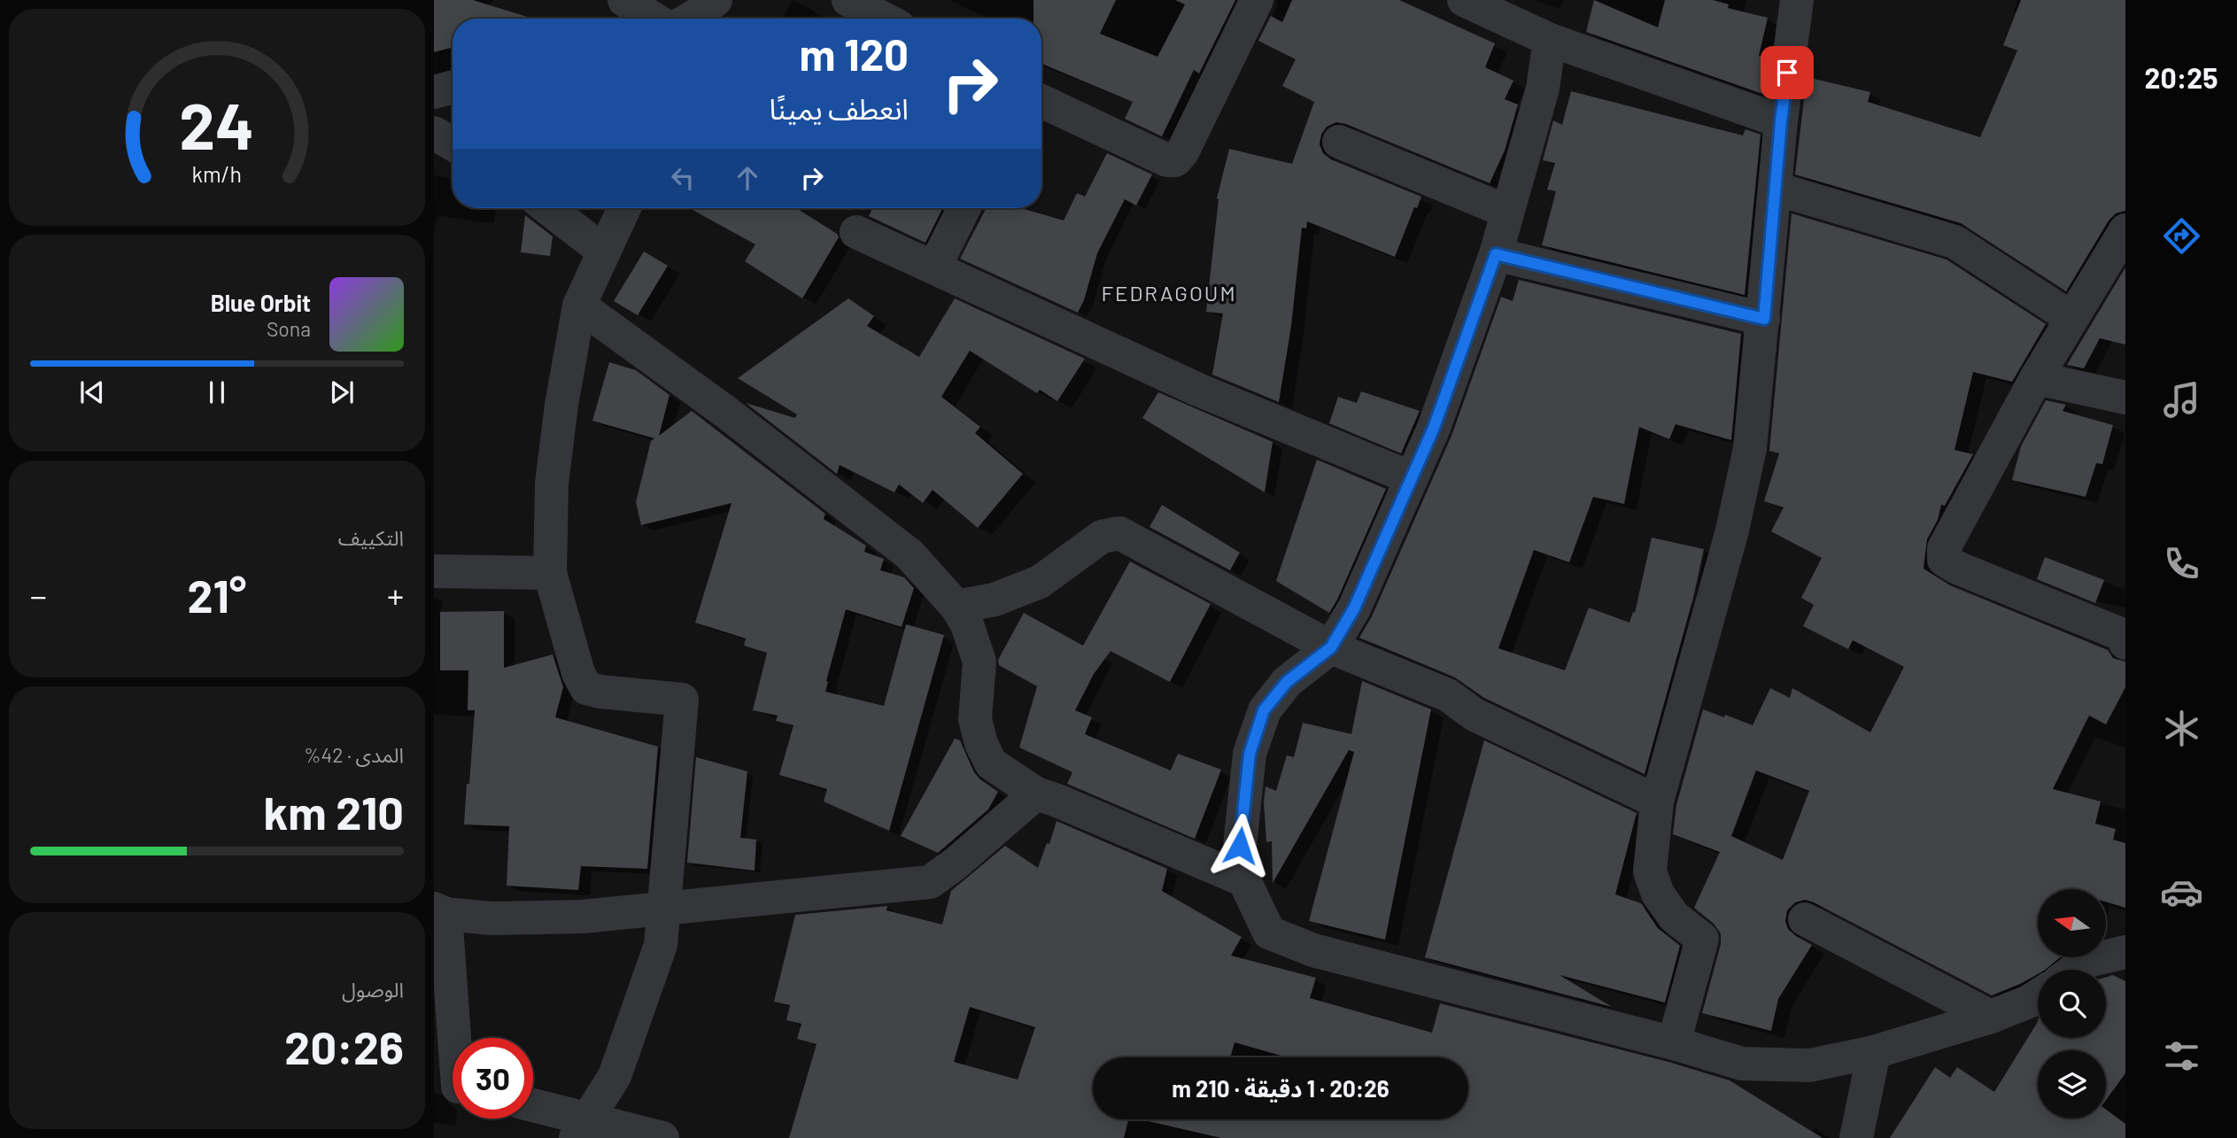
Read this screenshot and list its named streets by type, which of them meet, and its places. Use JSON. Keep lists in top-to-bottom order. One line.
{"districts":["FEDRAGOUM"],"north":"left","page":{"tabs":"20:25","turn":["120 m","انعطف يمينًا"],"song":["Blue Orbit","Sona"],"tile":["التكييف",["المدى · 42%","210 km"],["الوصول","20:26"]],"heat":["−","21°","+"],"limit":"30","trip":"20:26 · 1 دقيقة · 210 m","gauge":["24","km/h"]}}
